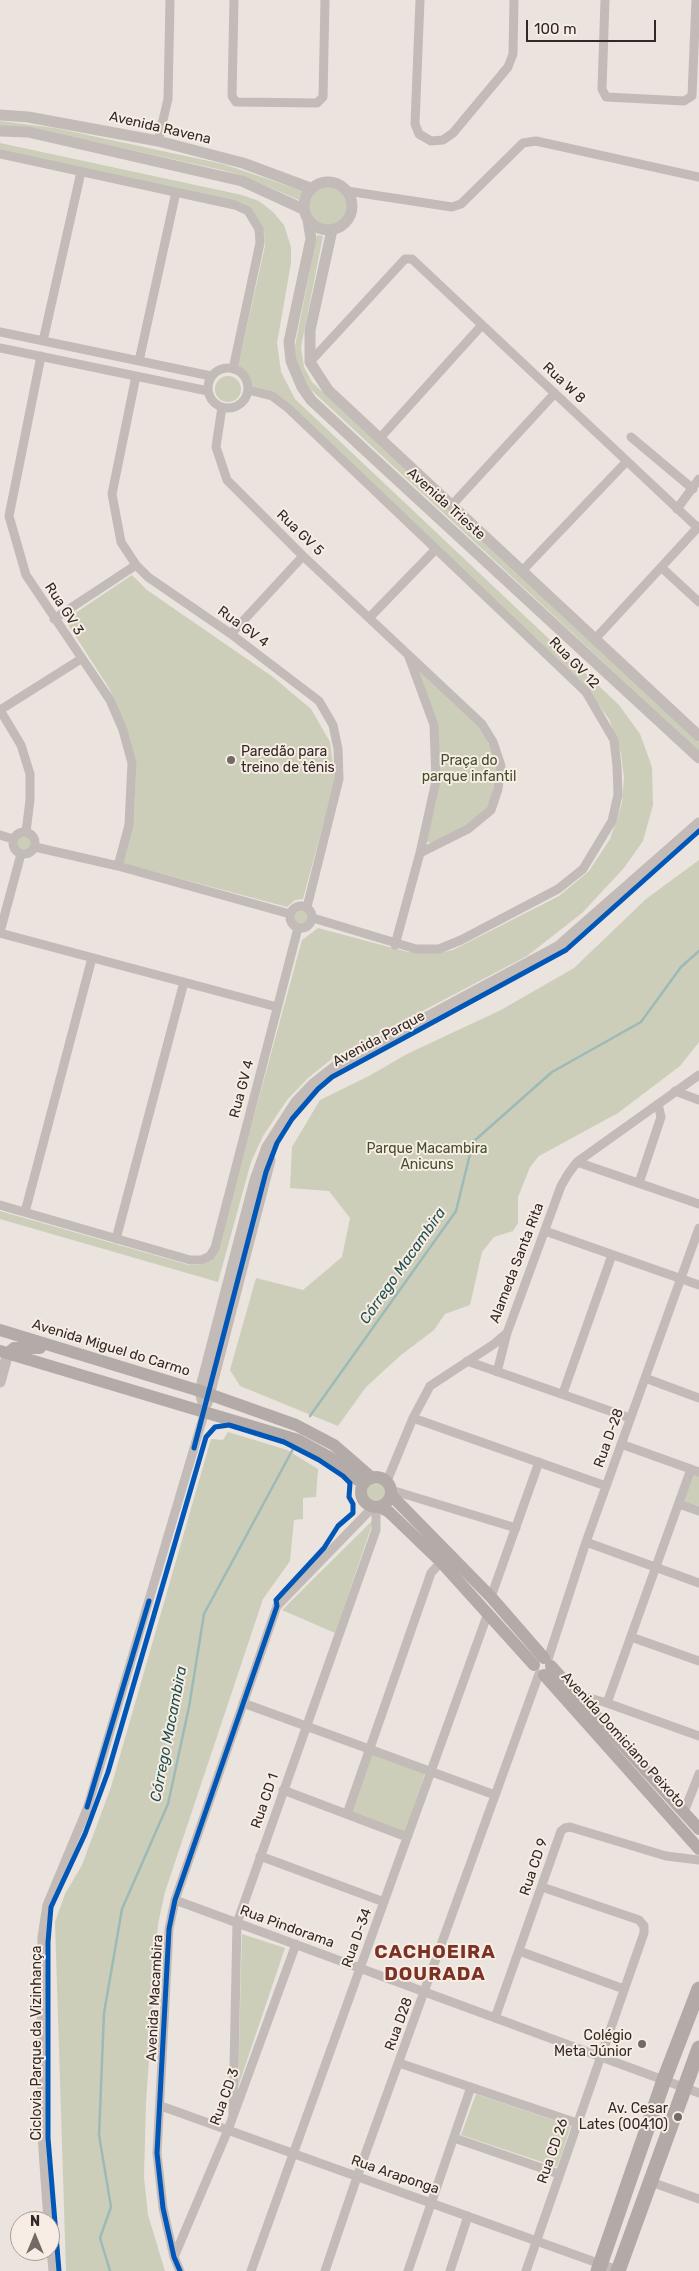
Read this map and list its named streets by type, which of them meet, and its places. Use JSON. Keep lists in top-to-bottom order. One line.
{"streets":{"main road":["Avenida Miguel do Carmo","Avenida Domiciano Peixoto"],"street":["Avenida Ravena","Rua W 8","Avenida Trieste","Rua GV 5","Rua GV 3","Rua GV 4","Rua GV 12","Avenida Parque","Alameda Santa Rita","Rua D-28","Rua CD 1","Rua CD 9","Rua Pindorama","Rua D-34","Avenida Macambira","Rua D28","Rua CD 3","Rua CD 26","Rua Araponga"],"cycle path":["Ciclovia Parque da Vizinhança"]},"crossings":[["Avenida Ravena","Avenida Trieste"],["Rua W 8","Avenida Trieste"],["Rua GV 5","Rua GV 12"],["Rua GV 4","Rua GV 12"],["Avenida Parque","Avenida Miguel do Carmo"],["Alameda Santa Rita","Avenida Miguel do Carmo"],["Alameda Santa Rita","Avenida Domiciano Peixoto"],["Alameda Santa Rita","Rua CD 1"],["Alameda Santa Rita","Avenida Macambira"],["Avenida Miguel do Carmo","Avenida Domiciano Peixoto"],["Avenida Miguel do Carmo","Rua CD 1"],["Avenida Miguel do Carmo","Avenida Macambira"],["Rua D-28","Avenida Domiciano Peixoto"],["Rua D-28","Rua D28"],["Avenida Domiciano Peixoto","Rua CD 1"],["Avenida Domiciano Peixoto","Rua D-34"],["Avenida Domiciano Peixoto","Avenida Macambira"],["Avenida Domiciano Peixoto","Rua D28"],["Rua CD 1","Rua Pindorama"],["Rua CD 1","Avenida Macambira"],["Rua CD 1","Rua CD 3"],["Rua CD 9","Rua Pindorama"],["Rua CD 9","Rua CD 26"],["Rua Pindorama","Rua D-34"],["Rua Pindorama","Avenida Macambira"],["Rua Pindorama","Rua D28"],["Rua Pindorama","Rua CD 3"],["Rua Pindorama","Rua CD 26"],["Rua D-34","Rua Araponga"],["Avenida Macambira","Rua CD 3"],["Avenida Macambira","Rua Araponga"],["Rua D28","Rua Araponga"],["Rua CD 3","Rua Araponga"],["Rua CD 26","Rua Araponga"]],"districts":["CACHOEIRA DOURADA"],"water":["Córrego Macambira"],"parks":["Praça do parque infantil","Parque Macambira Anicuns"],"places":["Paredão para treino de tênis","Colégio Meta Júnior","Av. Cesar Lates (00410)"],"scale_bar":"100 m","north":"top"}
